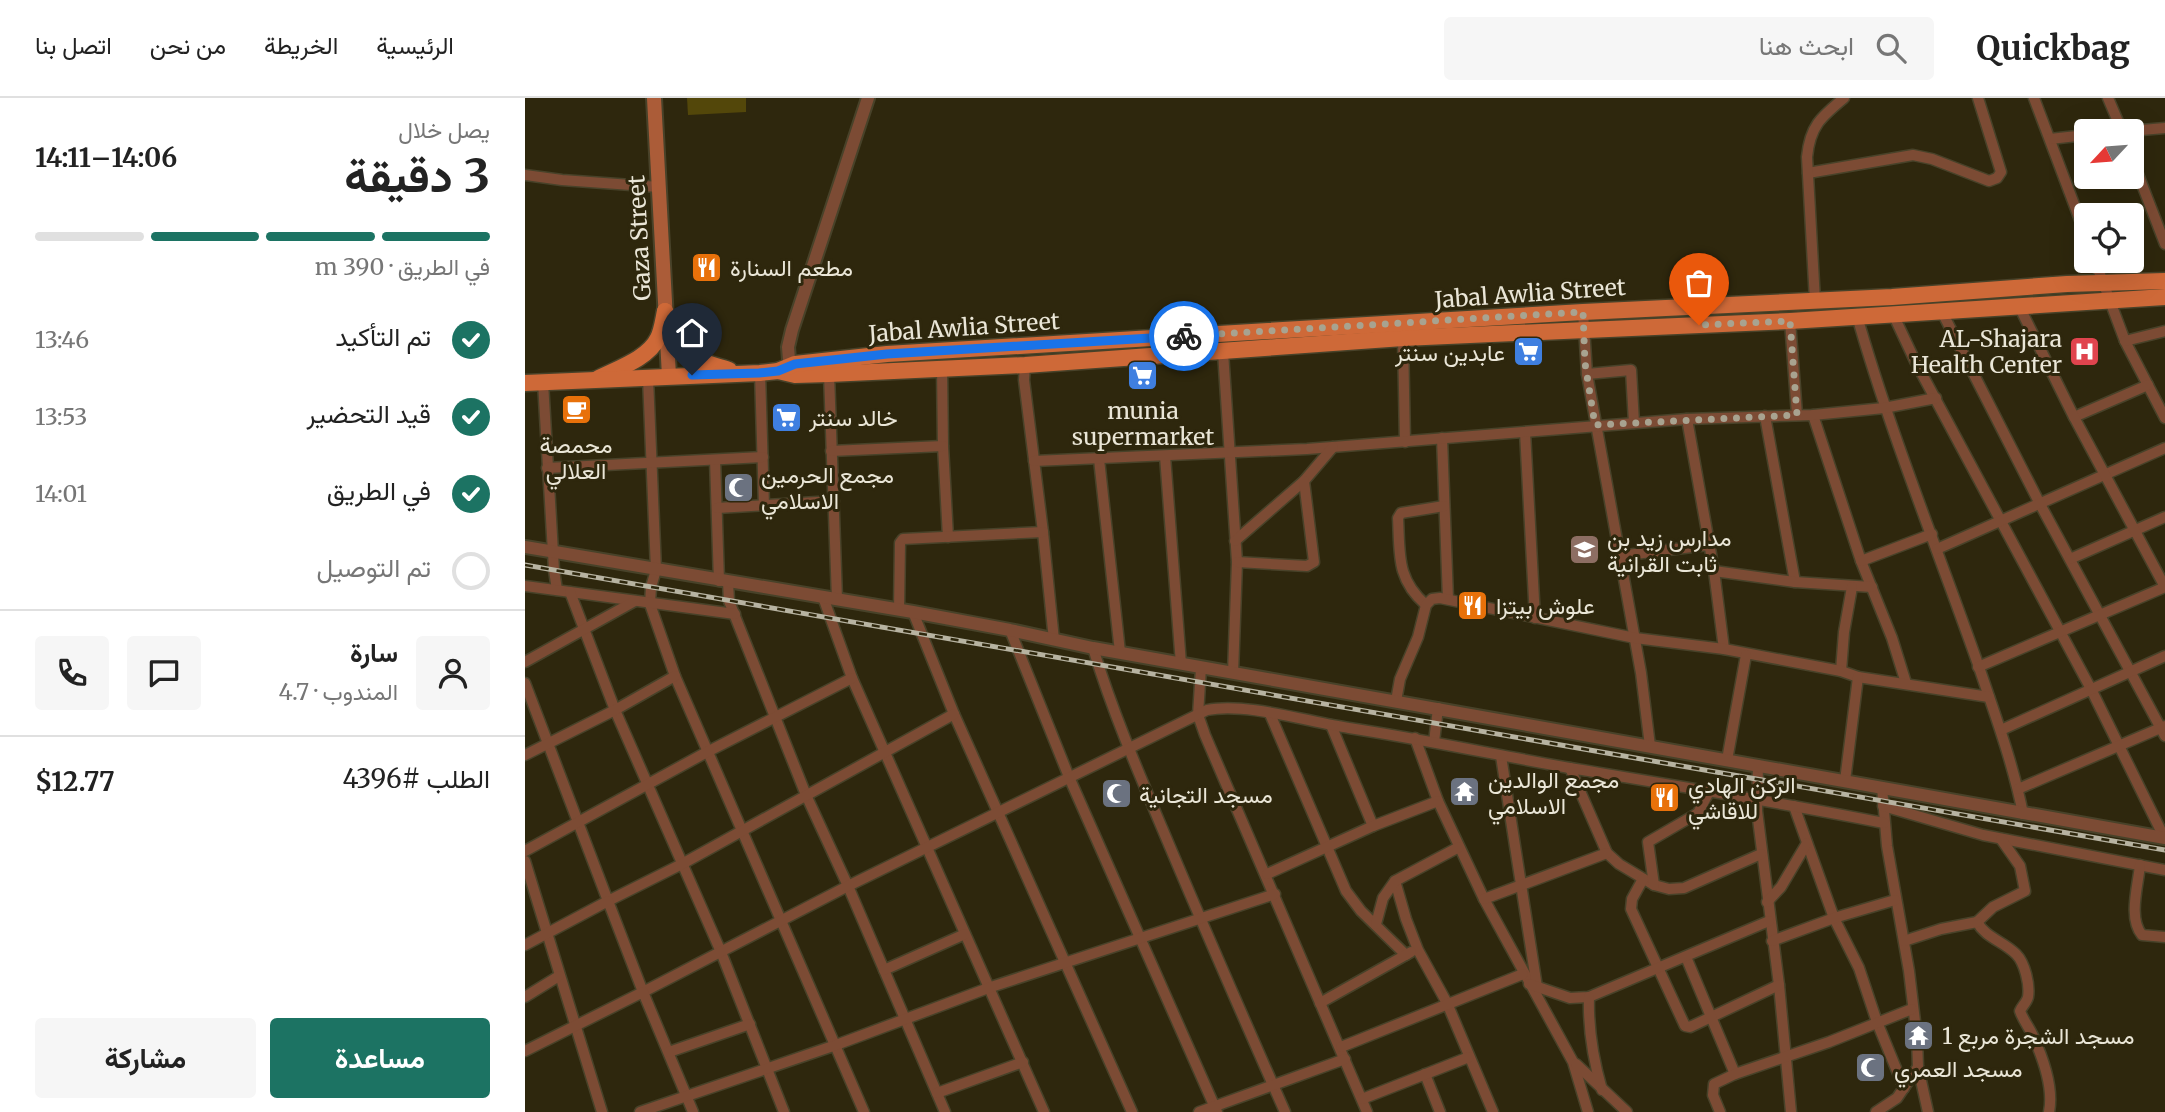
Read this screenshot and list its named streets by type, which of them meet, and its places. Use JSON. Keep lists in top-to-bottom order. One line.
{"streets":{"main road":["Gaza Street","Jabal Awlia Street"]},"places":{"restaurant":["مطعم السنارة","علوش بيتزا","الركن الهادي للاقاشي"],"hospital":["AL-Shajara Health Center"],"supermarket":["عابدين سنتر","munia supermarket","خالد سنتر"],"cafe":["محمصة العلالي"],"mosque":["مجمع الحرمين الاسلامي","مسجد التجانية","مسجد العمري"],"school or university":["مدارس زيد بن ثابت القرانية"],"temple":["مجمع الوالدين الاسلامي","مسجد الشجرة مربع 1"]},"north":"bottom left","page":{"header":"Quickbag","search":"ابحث هنا","nav":["الرئيسية","الخريطة","من نحن","اتصل بنا"],"heading":["3 دقيقة","يصل خلال","14:06–14:11"],"panel":["سارة","المندوب · 4.7","الطلب #4396","$12.77"],"bar":"في الطريق · 390 m","list":[["تم التأكيد","13:46"],["قيد التحضير","13:53"],["في الطريق","14:01"],"تم التوصيل"],"buttons":["مساعدة","مشاركة"]}}
